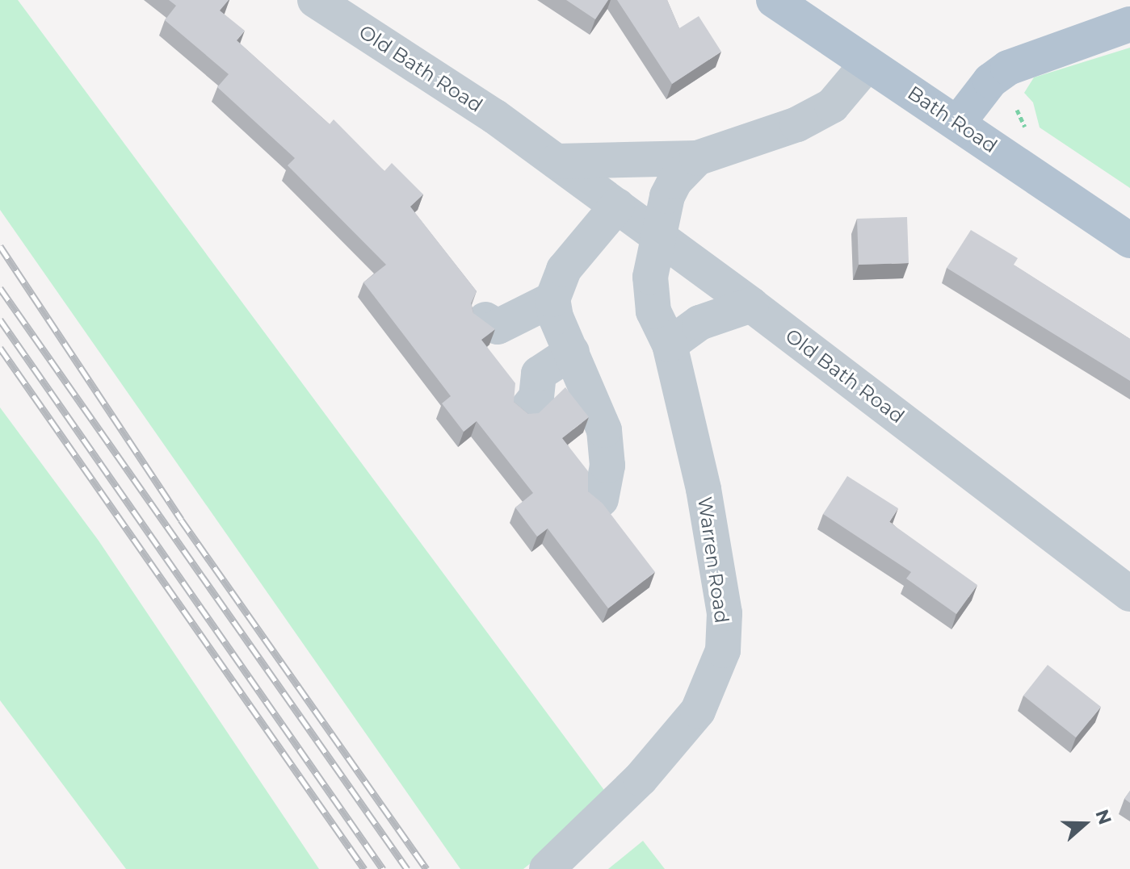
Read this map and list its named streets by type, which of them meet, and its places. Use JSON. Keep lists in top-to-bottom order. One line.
{"streets":{"main road":["Bath Road"],"street":["Old Bath Road","Warren Road"]},"crossings":[["Old Bath Road","Warren Road"],["Bath Road","Warren Road"]],"north":"right"}
